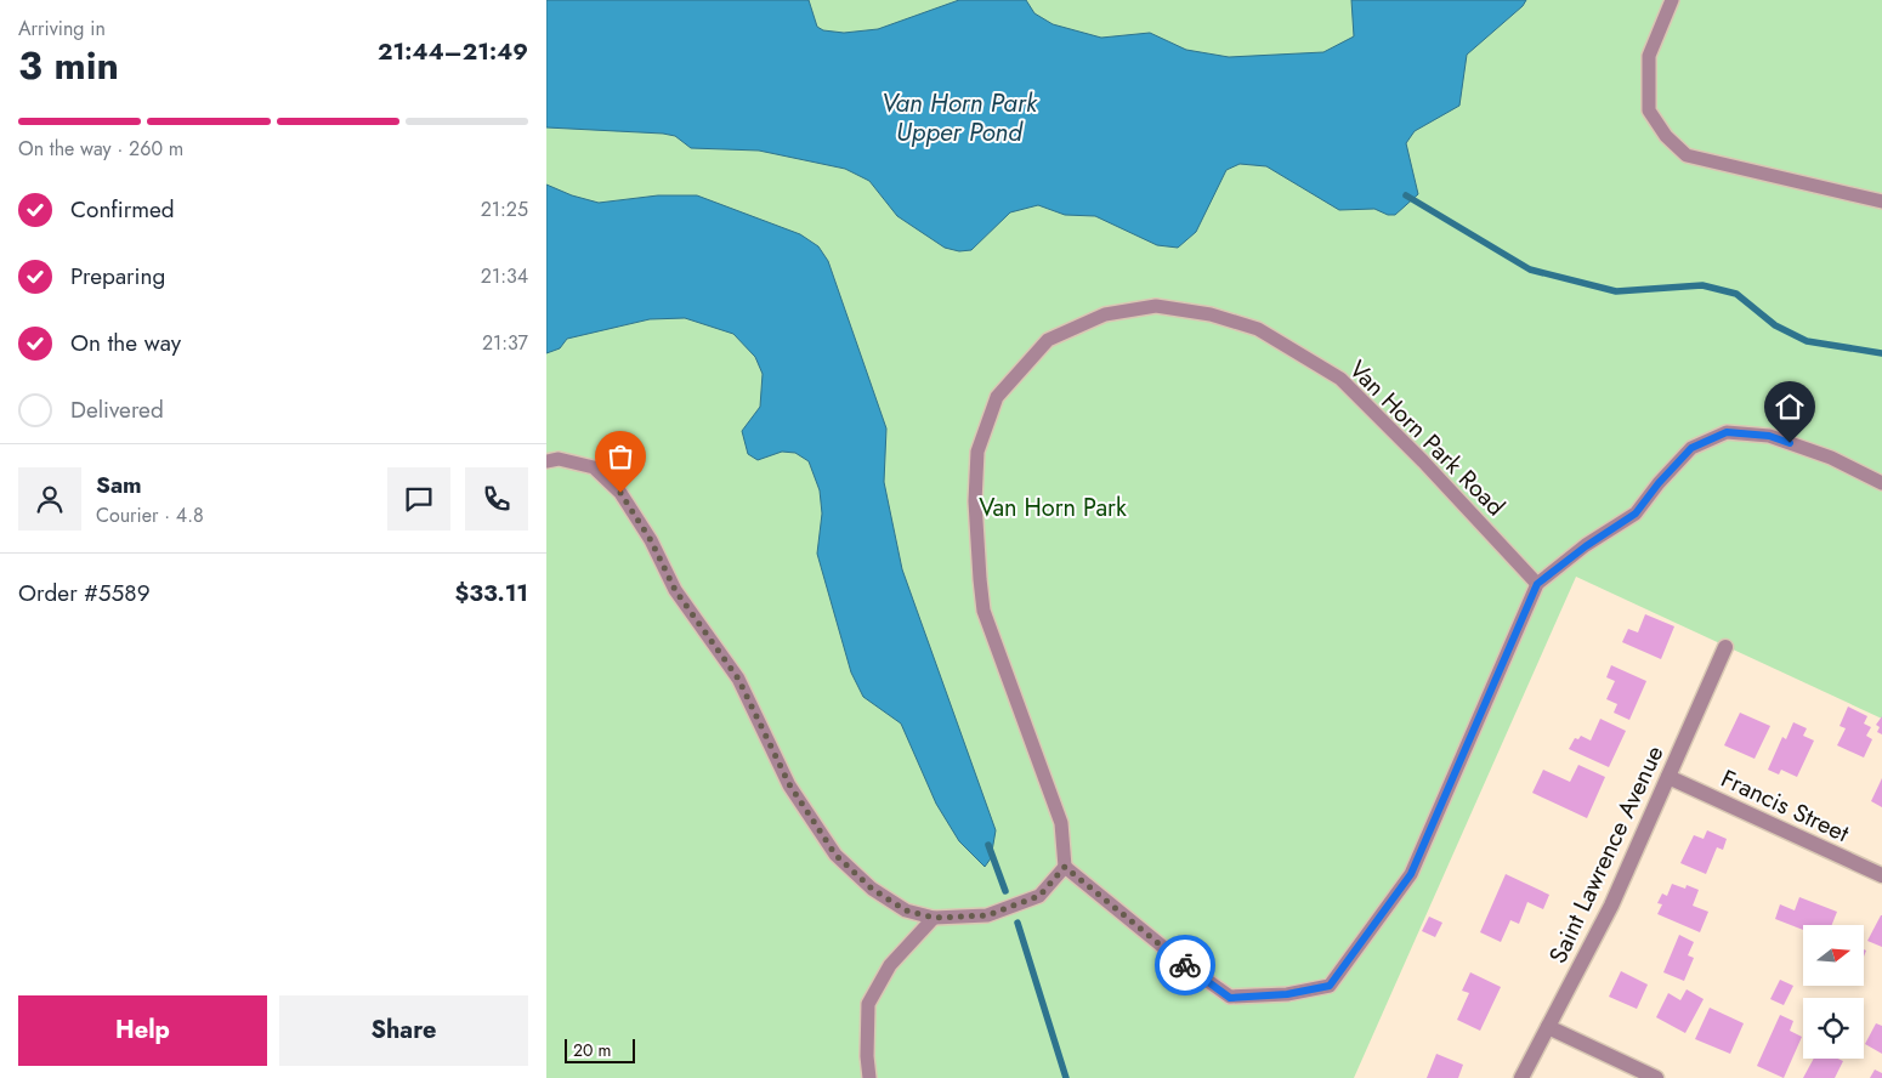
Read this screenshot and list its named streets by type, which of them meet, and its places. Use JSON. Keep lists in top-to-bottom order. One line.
{"streets":{"street":["Francis Street","Saint Lawrence Avenue"],"lane":["Van Horn Park Road"]},"crossings":[["Francis Street","Saint Lawrence Avenue"]],"water":["Van Horn Park Upper Pond"],"parks":["Van Horn Park"],"scale_bar":"20 m","north":"right","page":{"heading":["3 min","Arriving in","21:44–21:49"],"panel":["Sam","Courier · 4.8","Order #5589","$33.11"],"bar":"On the way · 260 m","list":[["Confirmed","21:25"],["Preparing","21:34"],["On the way","21:37"],"Delivered"],"buttons":["Help","Share"],"scale":"20 m"}}
